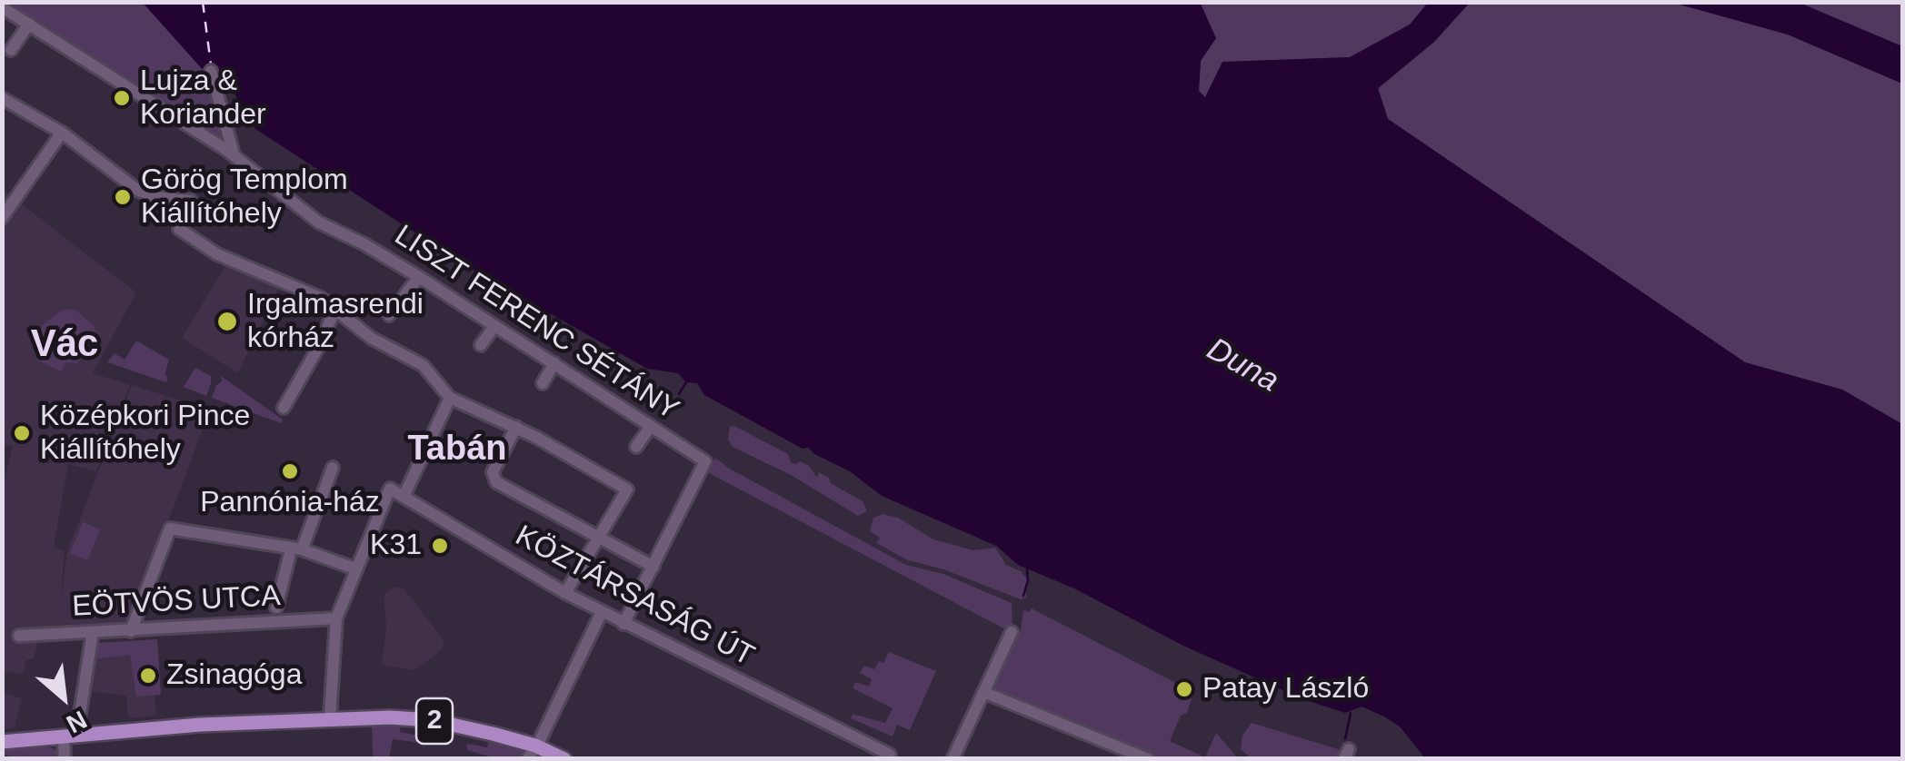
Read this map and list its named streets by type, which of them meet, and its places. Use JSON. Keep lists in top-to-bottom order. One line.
{"streets":{"main road":["2"],"street":["LISZT FERENC SÉTÁNY","KÖZTÁRSASÁG ÚT","EÖTVÖS UTCA"]},"districts":["Vác","Tabán"],"water":["Duna"],"places":["Lujza & Koriander","Görög Templom Kiállítóhely","Irgalmasrendi kórház","Középkori Pince Kiállítóhely","Pannónia-ház","K31","Zsinagóga","Patay László"],"north":"bottom right"}
